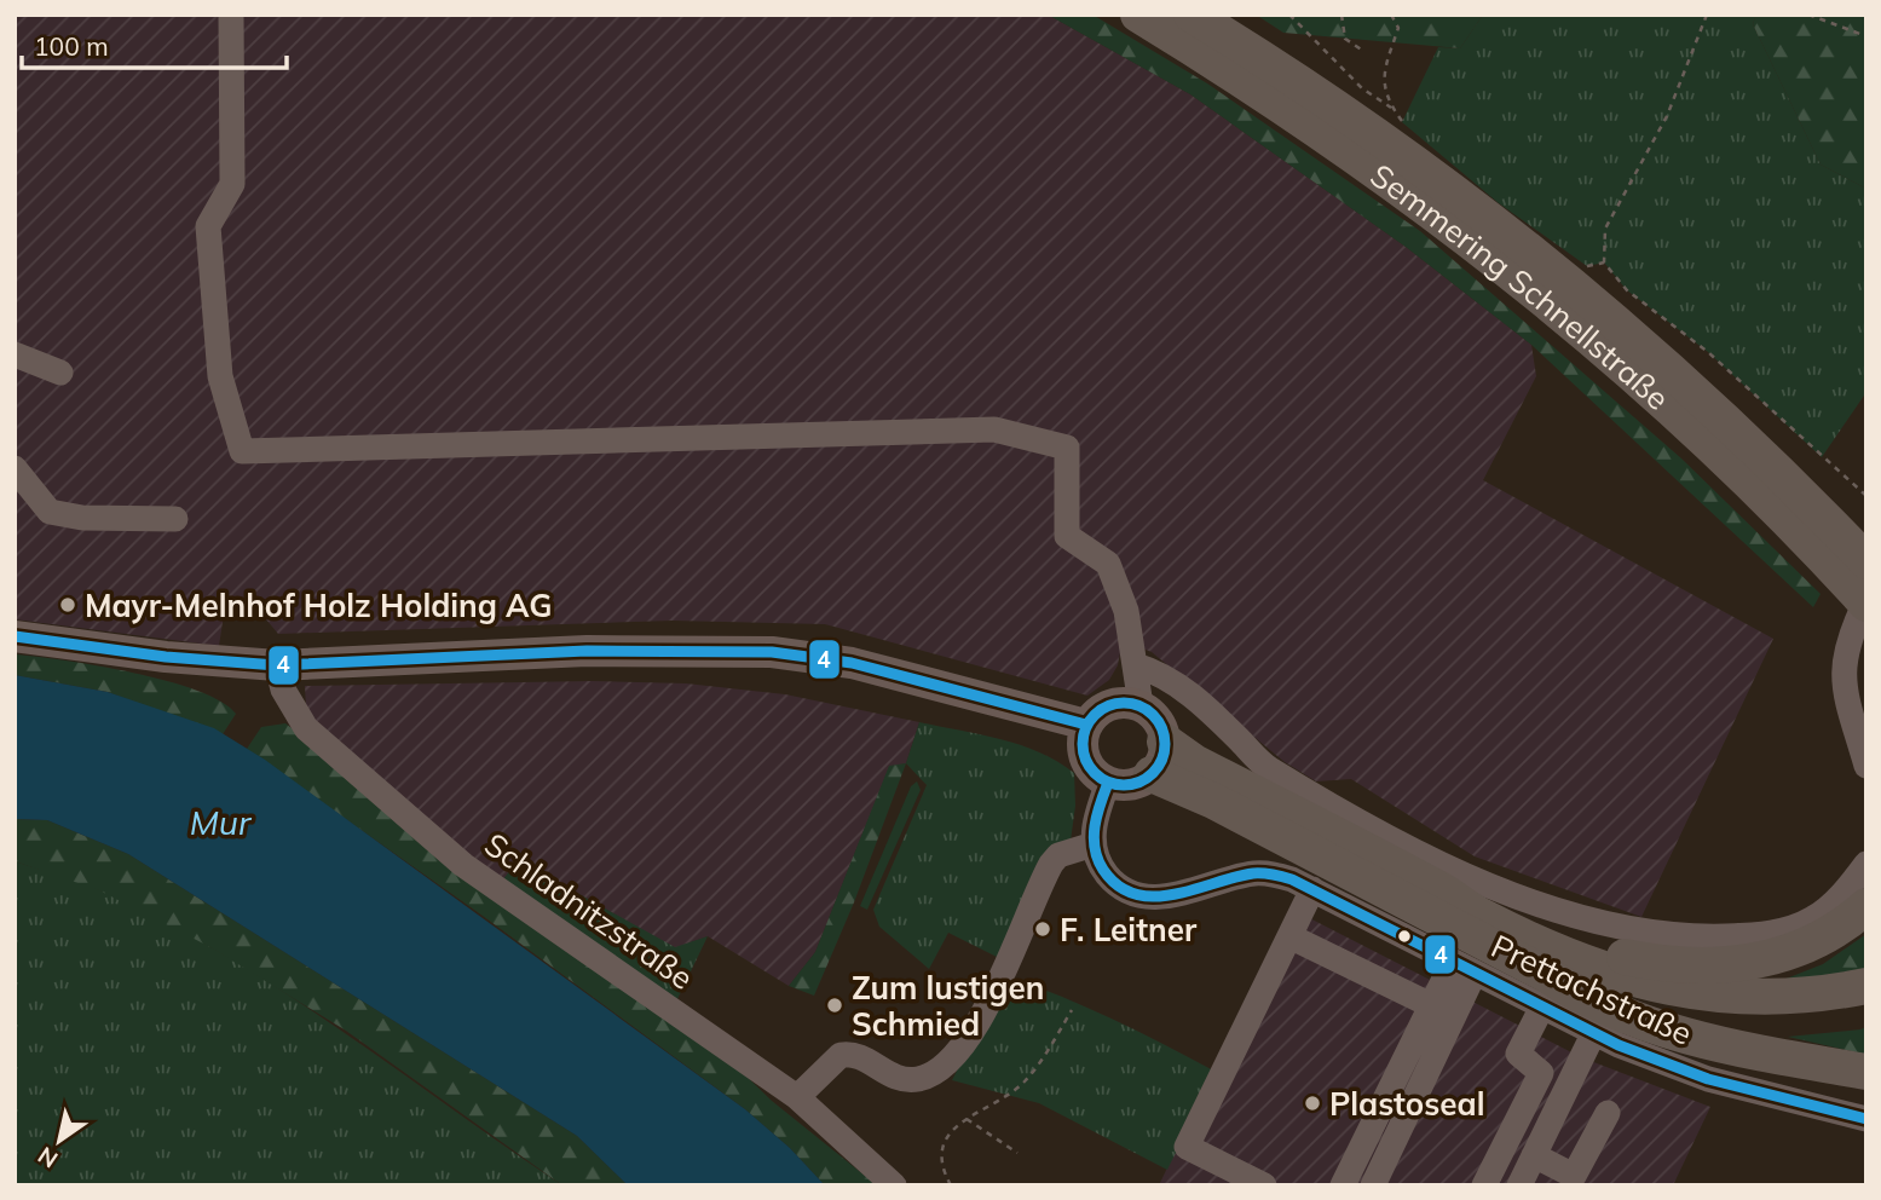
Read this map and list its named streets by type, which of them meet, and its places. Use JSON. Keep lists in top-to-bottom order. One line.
{"streets":{"highway":["Semmering Schnellstraße"],"street":["Schladnitzstraße","Prettachstraße"]},"water":["Mur"],"places":["Mayr-Melnhof Holz Holding AG","F. Leitner","Zum lustigen Schmied","Plastoseal"],"lines":["transit line 4"],"scale_bar":"100 m","north":"bottom left"}
